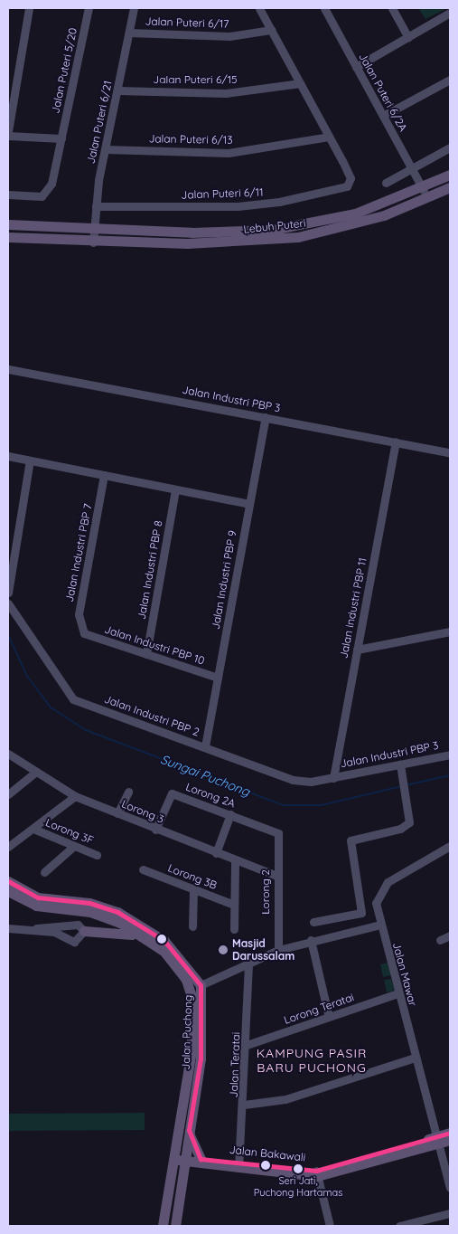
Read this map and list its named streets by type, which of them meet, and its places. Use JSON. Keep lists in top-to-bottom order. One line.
{"streets":{"main road":["Lebuh Puteri","Jalan Puchong","Jalan Bakawali"],"street":["Jalan Puteri 6/17","Jalan Puteri 5/20","Jalan Puteri 6/15","Jalan Puteri 6/2A","Jalan Puteri 6/21","Jalan Puteri 6/13","Jalan Puteri 6/11","Jalan Industri PBP 3","Jalan Industri PBP 7","Jalan Industri PBP 8","Jalan Industri PBP 9","Jalan Industri PBP 11","Jalan Industri PBP 10","Jalan Industri PBP 2","Lorong 2A","Lorong 3","Lorong 3F","Lorong 3B","Lorong 2","Jalan Mawar","Lorong Teratai","Jalan Teratai"]},"crossings":[["Jalan Puteri 6/17","Jalan Puteri 6/21"],["Jalan Puteri 6/15","Jalan Puteri 6/21"],["Jalan Puteri 6/2A","Lebuh Puteri"],["Jalan Puteri 6/21","Jalan Puteri 6/13"],["Jalan Puteri 6/21","Jalan Puteri 6/11"],["Jalan Puteri 6/21","Lebuh Puteri"],["Jalan Puteri 6/13","Jalan Puteri 6/11"],["Jalan Puteri 6/11","Lebuh Puteri"],["Jalan Industri PBP 3","Jalan Industri PBP 9"],["Jalan Industri PBP 3","Jalan Industri PBP 11"],["Jalan Industri PBP 3","Jalan Industri PBP 2"],["Jalan Industri PBP 7","Jalan Industri PBP 10"],["Jalan Industri PBP 8","Jalan Industri PBP 10"],["Jalan Industri PBP 9","Jalan Industri PBP 10"],["Jalan Industri PBP 9","Jalan Industri PBP 2"],["Jalan Industri PBP 11","Jalan Industri PBP 2"],["Lorong 2A","Lorong 3"],["Lorong 2A","Lorong 2"],["Lorong 3","Lorong 2"],["Jalan Mawar","Lorong Teratai"],["Jalan Mawar","Jalan Bakawali"],["Lorong Teratai","Jalan Teratai"],["Jalan Puchong","Jalan Bakawali"],["Jalan Teratai","Jalan Bakawali"]],"districts":["KAMPUNG PASIR BARU PUCHONG"],"water":["Sungai Puchong"],"places":["Masjid Darussalam","Seri Jati, Puchong Hartamas"]}
